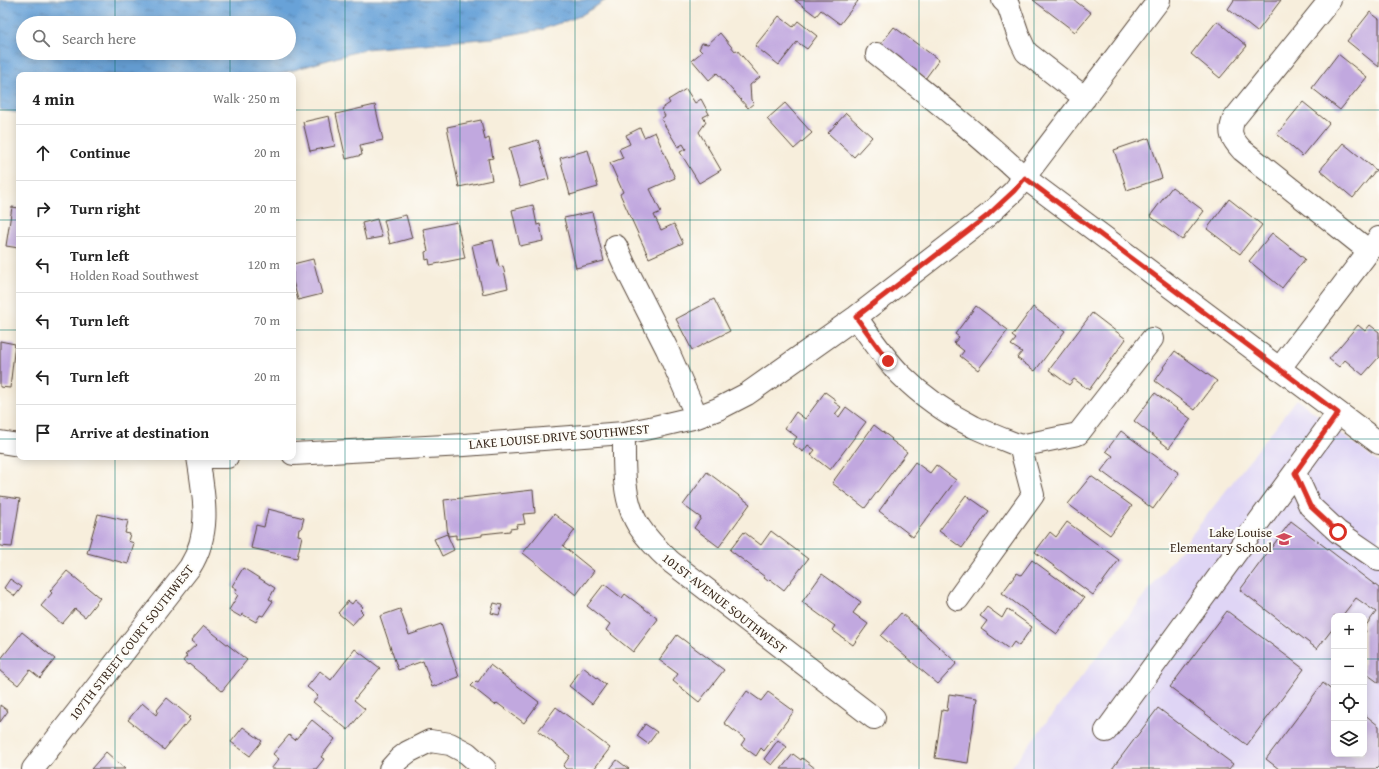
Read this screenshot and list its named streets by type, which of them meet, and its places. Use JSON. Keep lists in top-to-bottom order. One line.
{"streets":{"street":["LAKE LOUISE DRIVE SOUTHWEST","101ST AVENUE SOUTHWEST","107TH STREET COURT SOUTHWEST"]},"crossings":[["LAKE LOUISE DRIVE SOUTHWEST","101ST AVENUE SOUTHWEST"]],"places":{"school or university":["Lake Louise Elementary School"]},"page":{"search":"Search here","heading":["4 min","Walk · 250 m"],"list":[["Continue","20 m"],["Turn right","20 m"],["Turn left","Holden Road Southwest","120 m"],["Turn left","70 m"],["Turn left","20 m"],"Arrive at destination"],"map_buttons":["+","−"]}}
